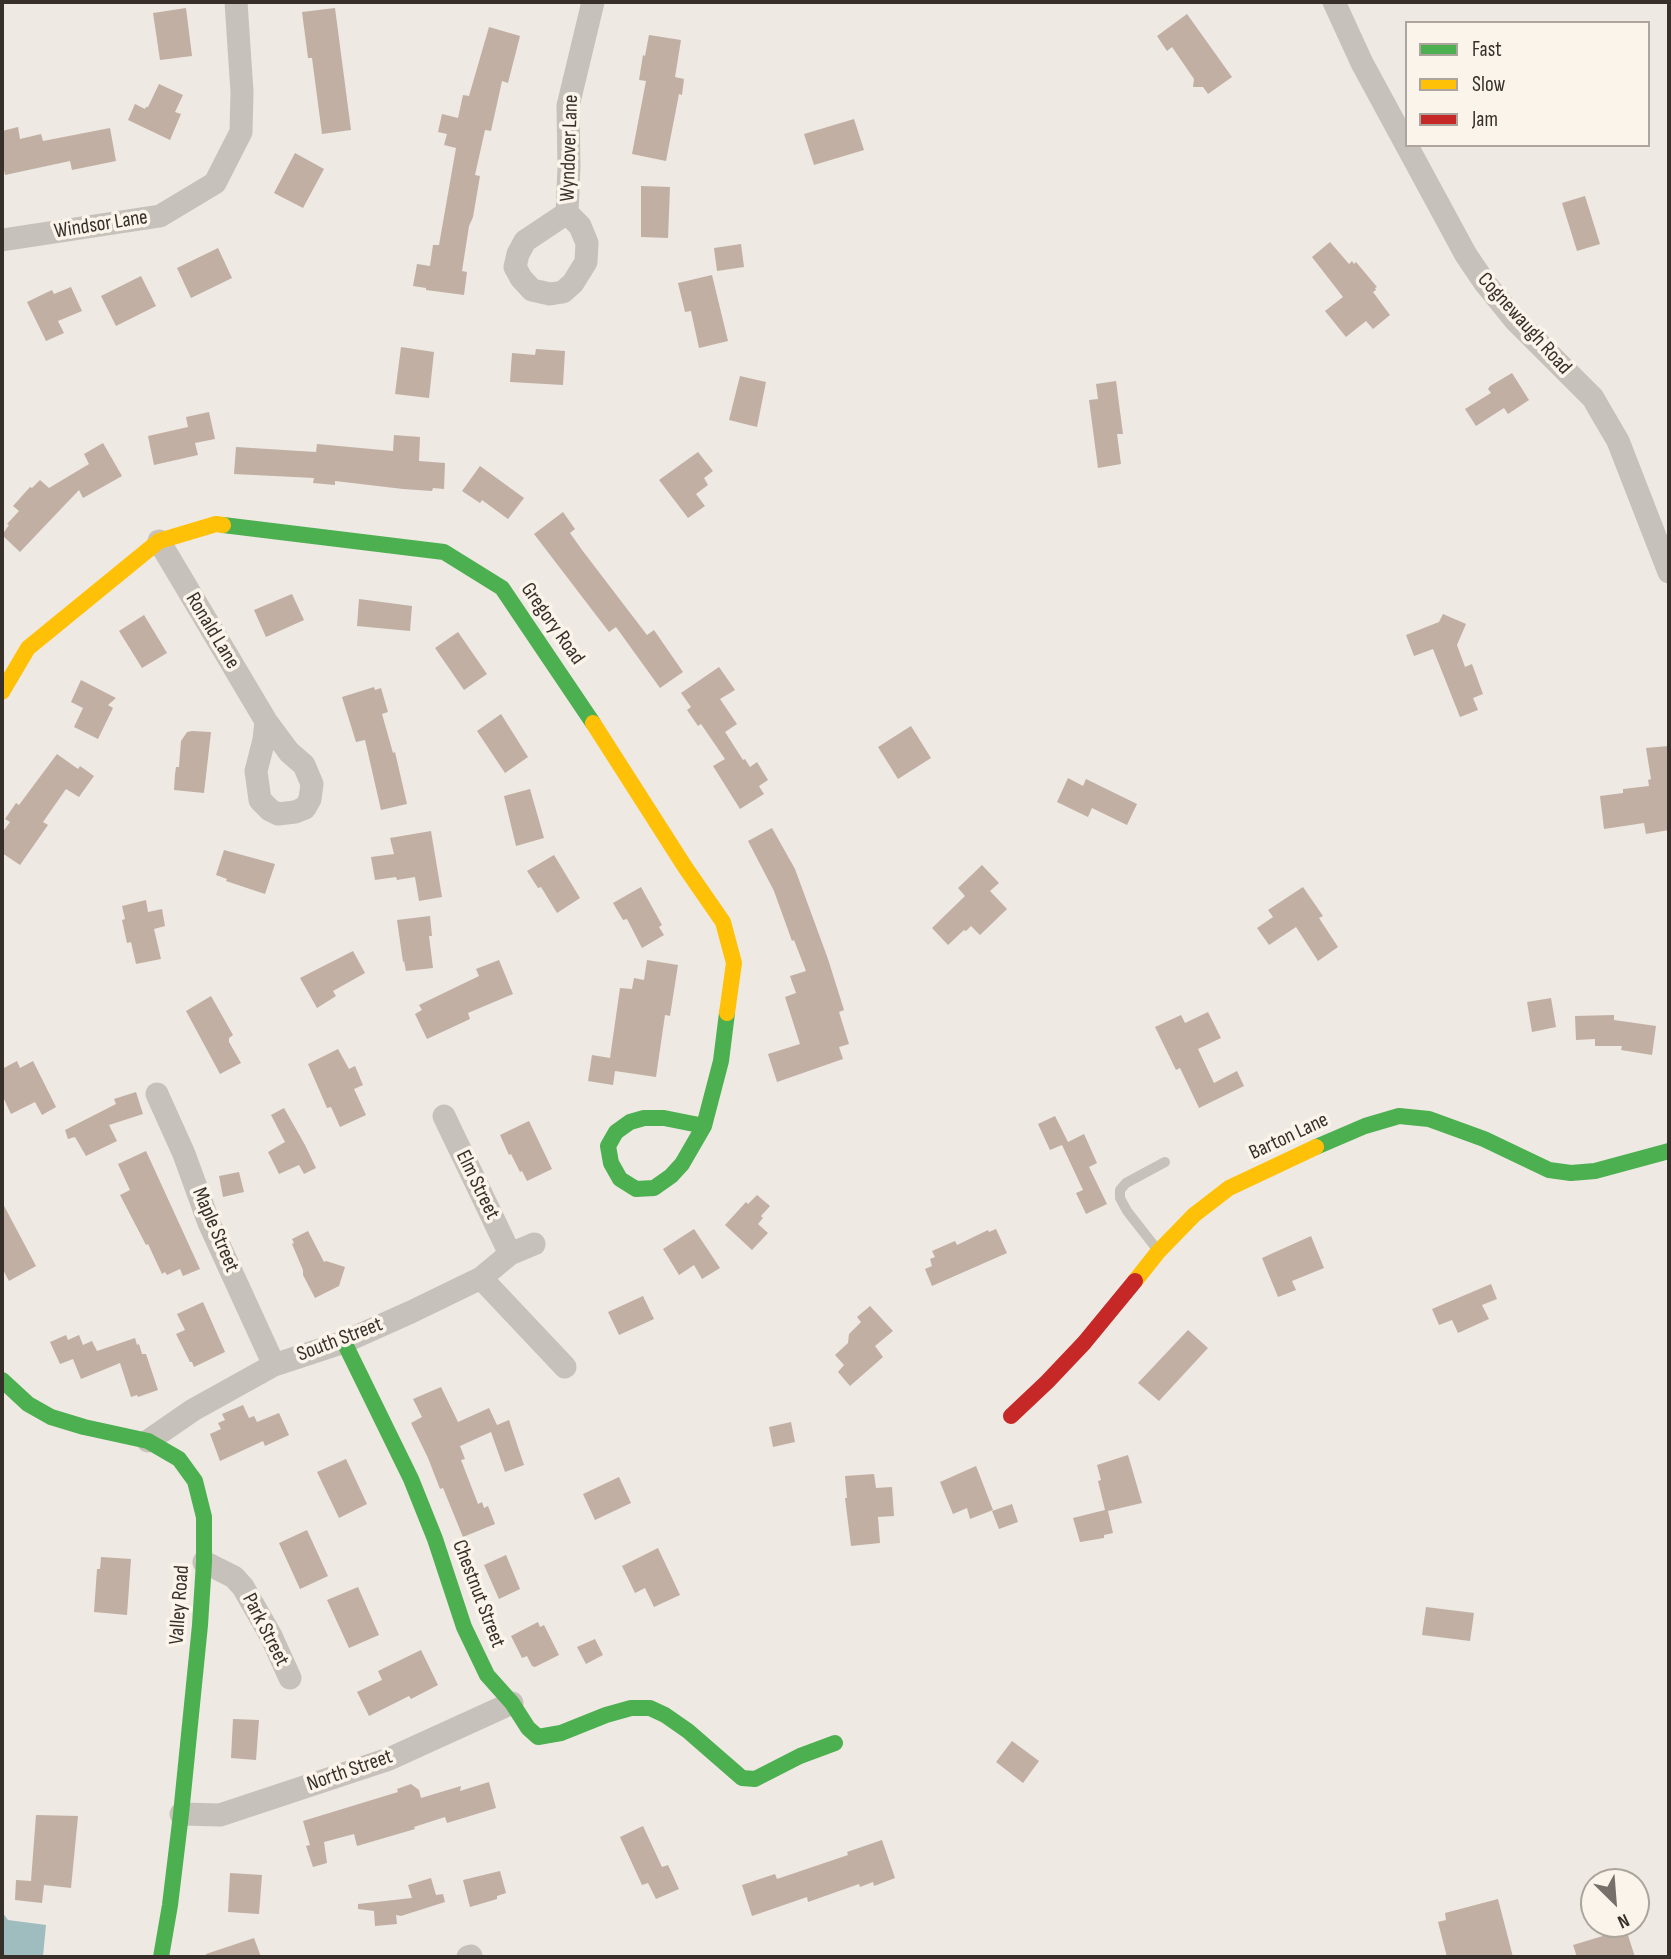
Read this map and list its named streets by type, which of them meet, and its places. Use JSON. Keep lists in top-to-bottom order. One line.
{"streets":{"street":["Wyndover Lane","Windsor Lane","Cognewaugh Road","Gregory Road","Ronald Lane","Barton Lane","Elm Street","Maple Street","South Street","Chestnut Street","Valley Road","Park Street","North Street"]},"crossings":[["Gregory Road","Ronald Lane"],["Elm Street","South Street"],["Maple Street","South Street"],["South Street","Chestnut Street"],["South Street","Valley Road"],["Chestnut Street","North Street"],["Valley Road","Park Street"],["Valley Road","North Street"]],"legend":["Fast","Slow","Jam"],"north":"bottom right"}
